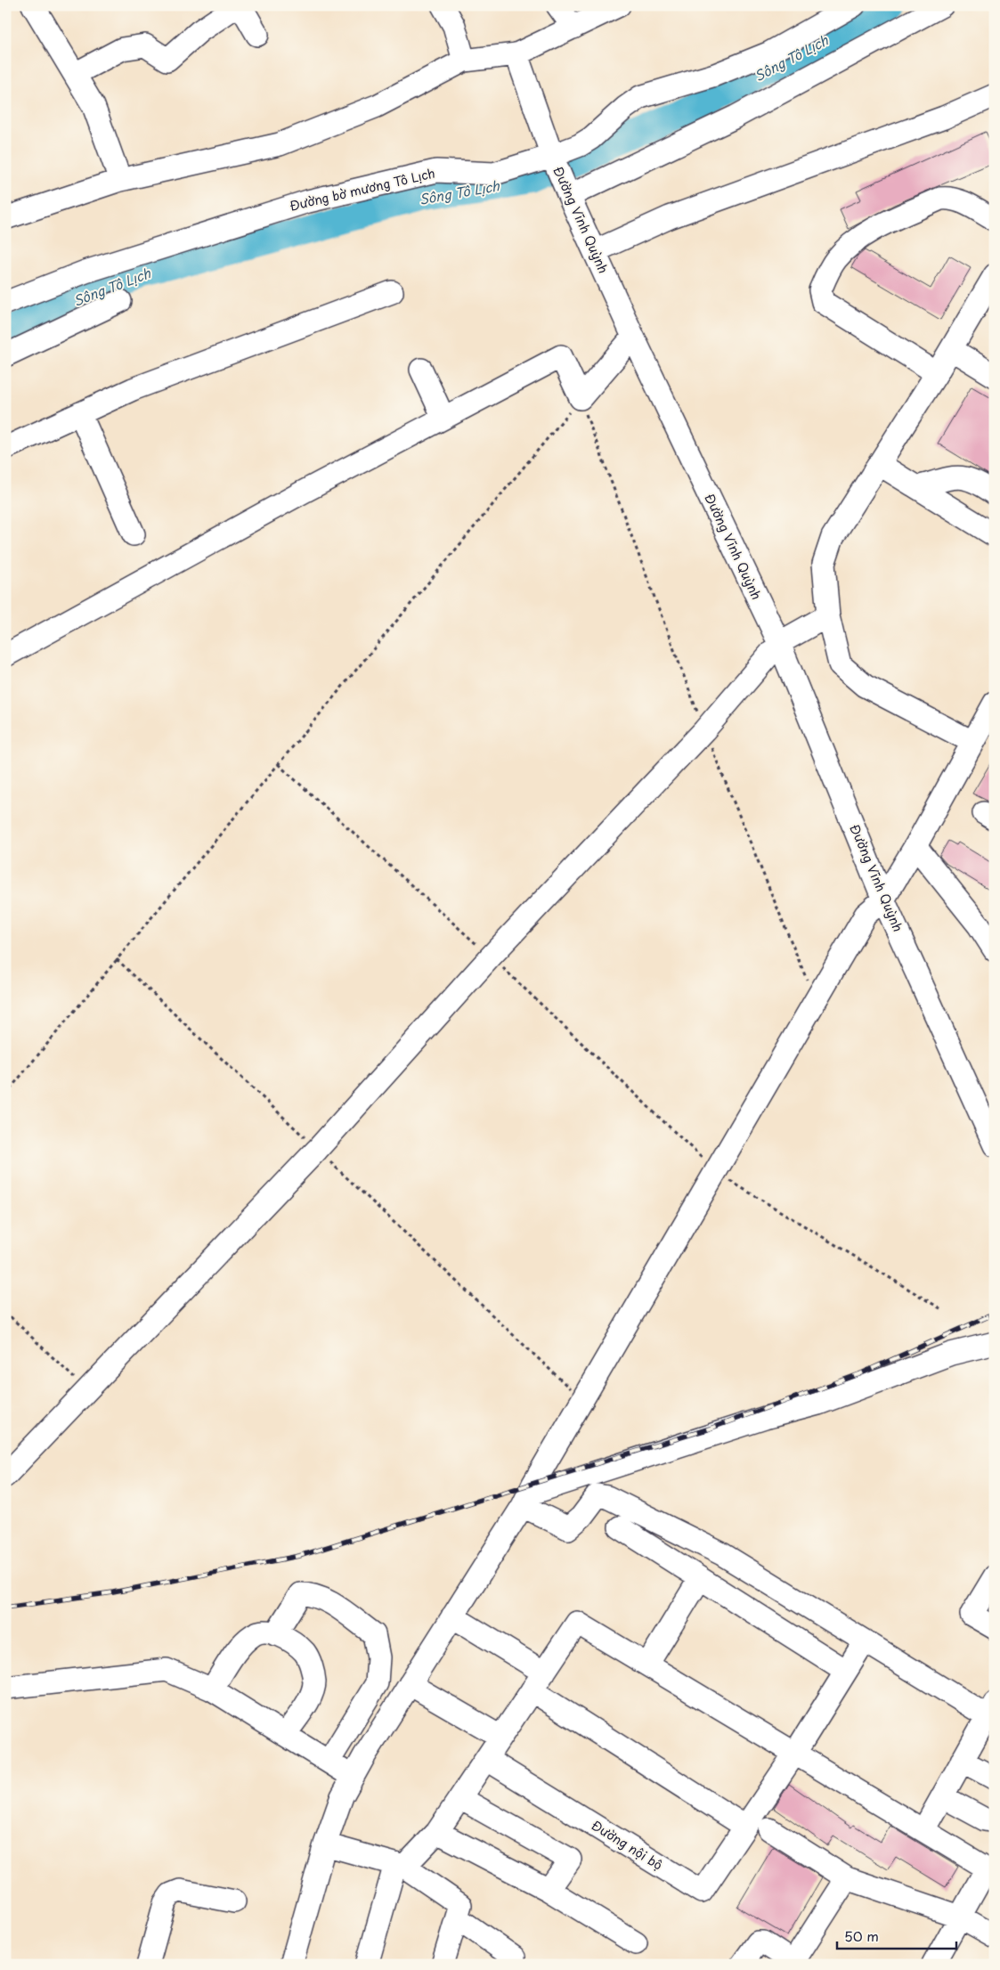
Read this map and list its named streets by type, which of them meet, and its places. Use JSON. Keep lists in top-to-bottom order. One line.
{"streets":{"street":["Đường bờ mương Tô Lịch","Đường Vĩnh Quỳnh","Đường nội bộ"]},"crossings":[["Đường bờ mương Tô Lịch","Đường Vĩnh Quỳnh"]],"water":["Sông Tô Lịch"],"scale_bar":"50 m"}
